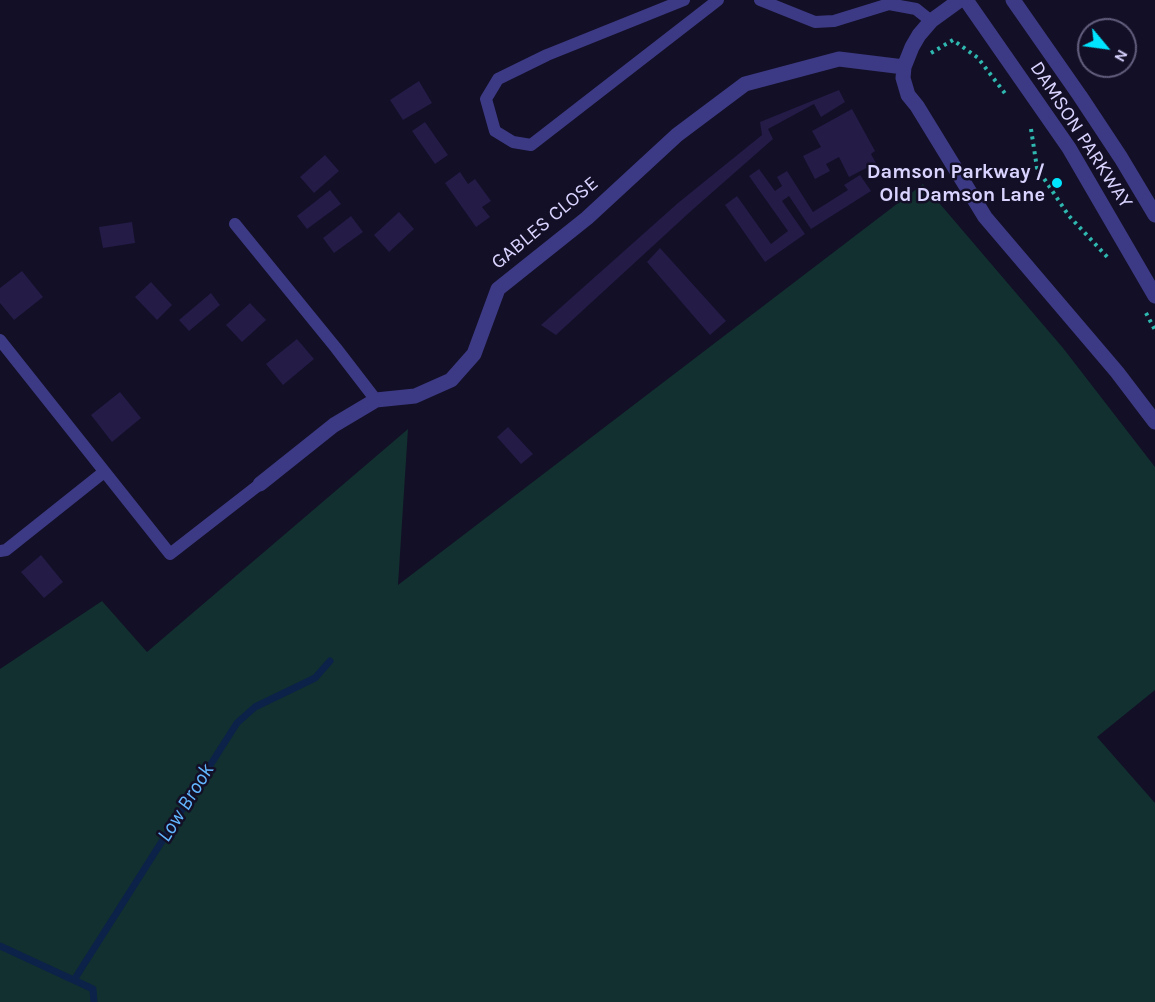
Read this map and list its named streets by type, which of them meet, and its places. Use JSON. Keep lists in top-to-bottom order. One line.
{"streets":{"street":["DAMSON PARKWAY","GABLES CLOSE"]},"water":["Low Brook"],"places":["Damson Parkway / Old Damson Lane"],"north":"bottom right"}
